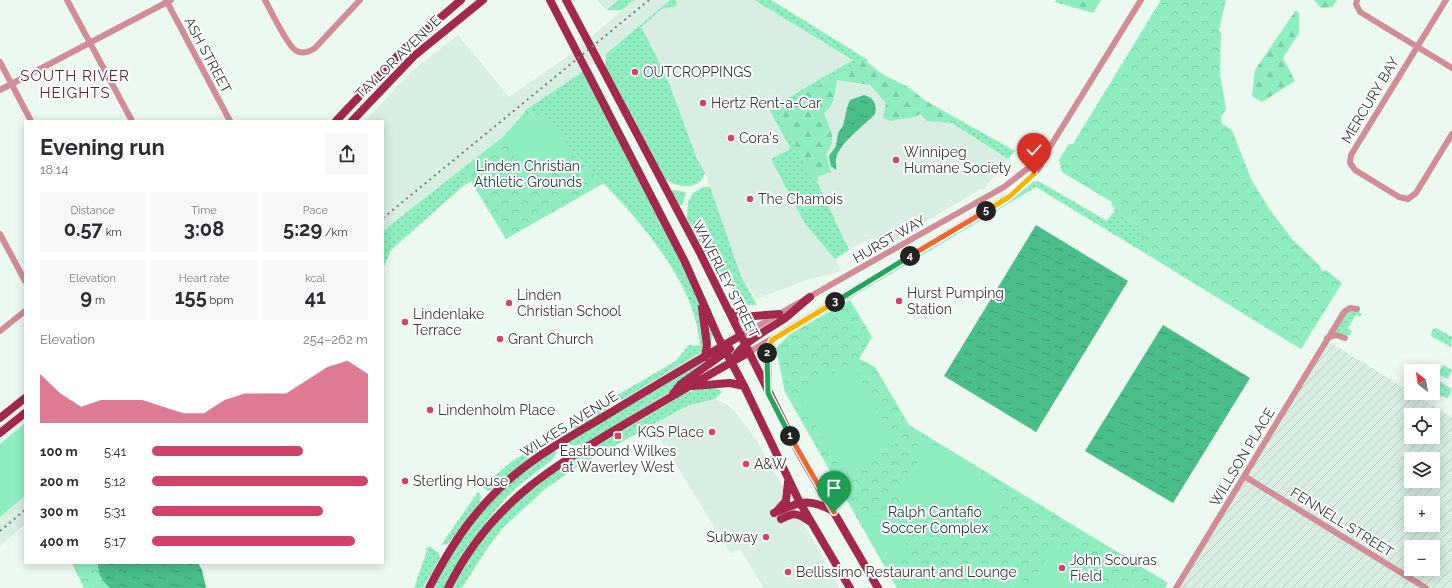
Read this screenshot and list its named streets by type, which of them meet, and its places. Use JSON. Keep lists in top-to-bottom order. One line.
{"streets":{"main road":["TAYLOR AVENUE","WAVERLEY STREET","WILKES AVENUE"],"street":["ASH STREET","MERCURY BAY","HURST WAY","WILLSON PLACE","FENNELL STREET"]},"crossings":[["HURST WAY","WAVERLEY STREET"],["HURST WAY","WILKES AVENUE"],["WAVERLEY STREET","WILKES AVENUE"],["WILLSON PLACE","FENNELL STREET"]],"districts":["SOUTH RIVER HEIGHTS"],"parks":["Linden Christian Athletic Grounds","Ralph Cantafio Soccer Complex"],"places":{"other":["OUTCROPPINGS","Hertz Rent-a-Car","Cora's","Winnipeg Humane Society","The Chamois","Hurst Pumping Station","Linden Christian School","Lindenlake Terrace","Grant Church","Lindenholm Place","KGS Place","A&W","Sterling House","Subway","John Scouras Field","Bellissimo Restaurant and Lounge"],"transit":["Eastbound Wilkes at Waverley West"]},"north":"top left","page":{"heading":["Evening run","18:14"],"stats":[["Distance","0.57 km"],["Time","3:08"],["Pace","5:29 /km"],["Elevation","9 m"],["Heart rate","155 bpm"],["kcal","41"]],"pins":["5","4","3","2","1"],"chart":["Elevation","254–262 m"],"map_buttons":["+","−"],"list":[{"name":"100 m","note":"5:41"},{"name":"200 m","note":"5:12"},{"name":"300 m","note":"5:31"},{"name":"400 m","note":"5:17"}]}}
